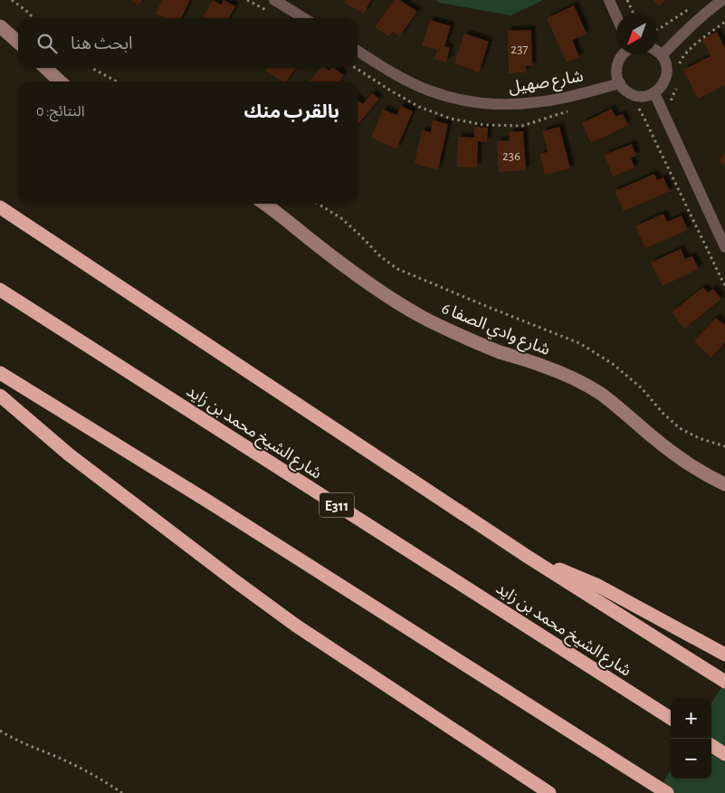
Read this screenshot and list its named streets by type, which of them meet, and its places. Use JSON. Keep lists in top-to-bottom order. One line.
{"streets":{"highway":["شارع الشيخ محمد بن زايد","E311"],"street":["شارع صهيل","شارع وادي الصفا 6"]},"house_numbers":["237","236"],"north":"bottom left","page":{"search":"ابحث هنا","heading":["بالقرب منك","النتائج: 0"],"map_buttons":["+","−"]}}
